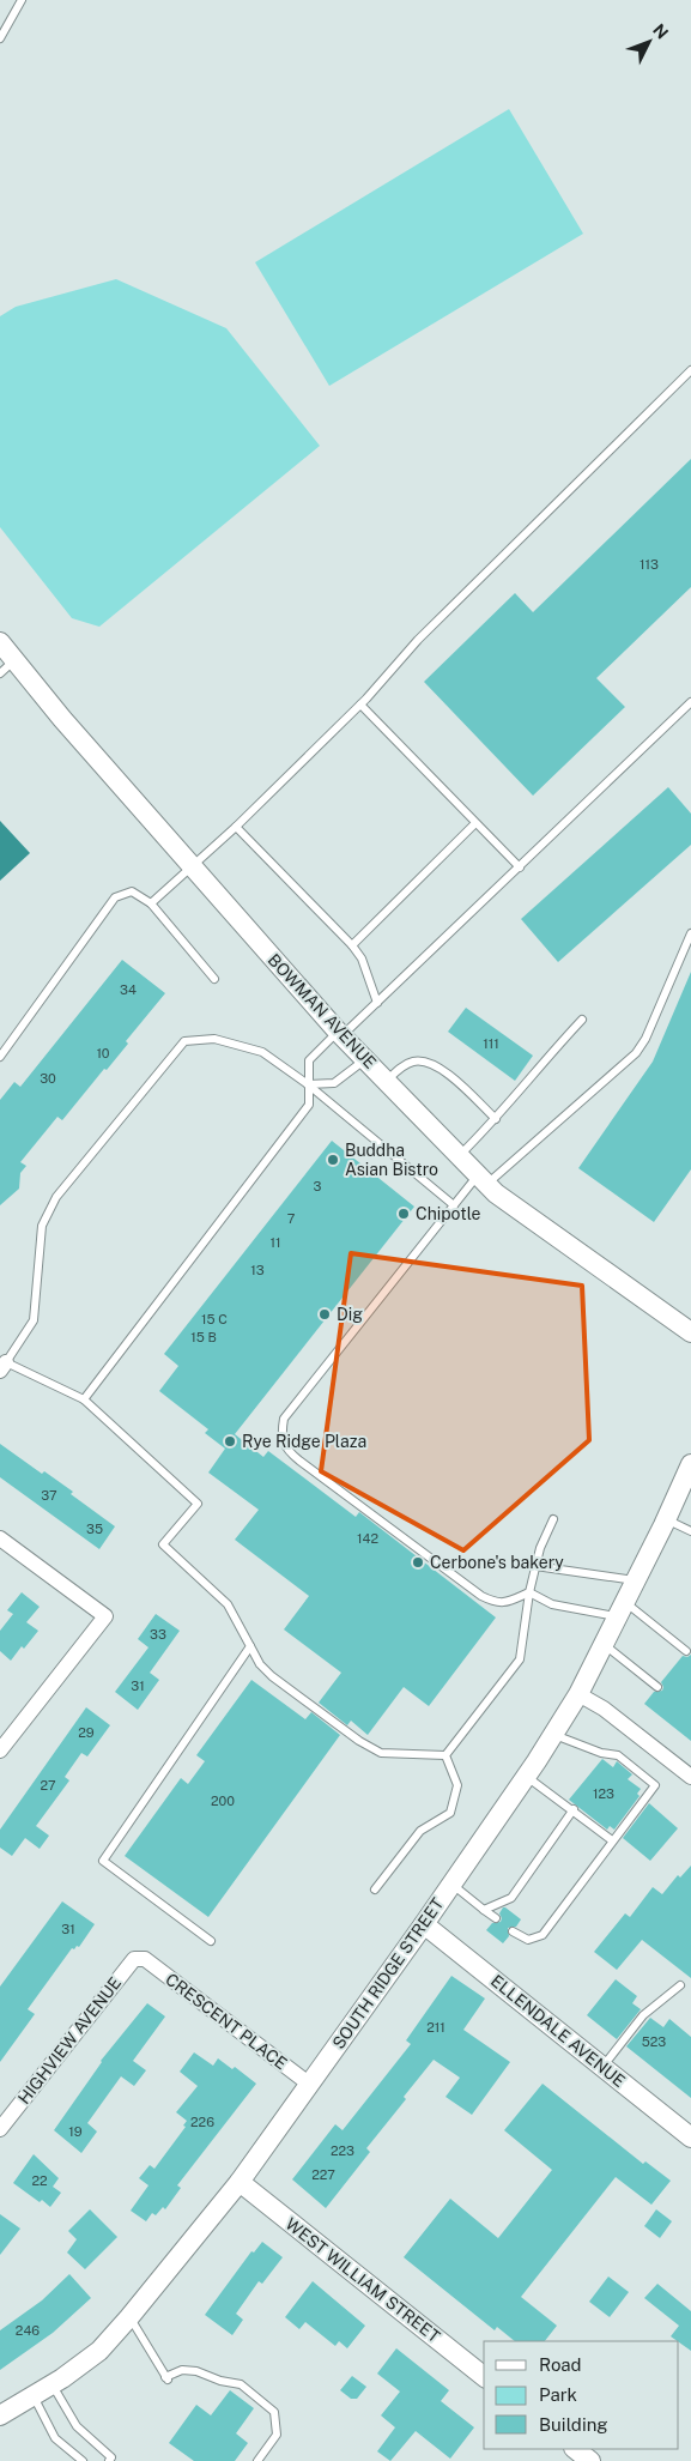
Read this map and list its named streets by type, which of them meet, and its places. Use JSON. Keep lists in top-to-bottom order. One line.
{"streets":{"street":["BOWMAN AVENUE","SOUTH RIDGE STREET","CRESCENT PLACE","ELLENDALE AVENUE","HIGHVIEW AVENUE","WEST WILLIAM STREET"]},"crossings":[["SOUTH RIDGE STREET","CRESCENT PLACE"],["SOUTH RIDGE STREET","ELLENDALE AVENUE"],["SOUTH RIDGE STREET","WEST WILLIAM STREET"],["CRESCENT PLACE","HIGHVIEW AVENUE"]],"places":["Buddha Asian Bistro","Chipotle","Dig","Rye Ridge Plaza","Cerbone's bakery"],"house_numbers":["113","34","111","10","30","3","7","11","13","15 C","15 B","37","35","142","33","31","29","27","123","200","31","211","523","226","19","223","227","22","246"],"legend":["Road","Park","Building"],"north":"top right"}
